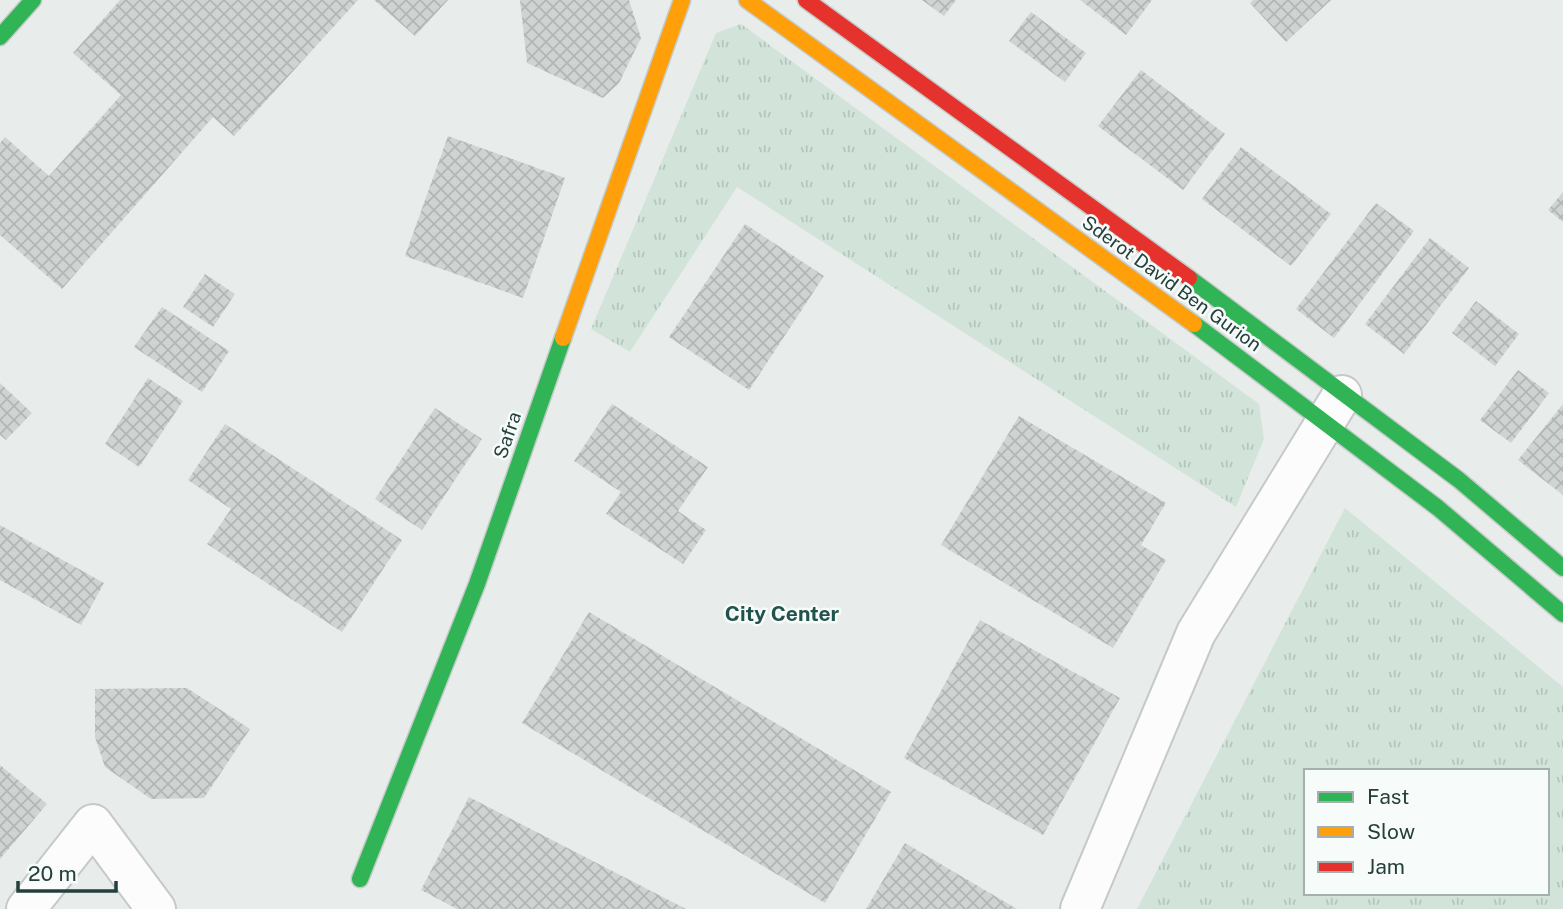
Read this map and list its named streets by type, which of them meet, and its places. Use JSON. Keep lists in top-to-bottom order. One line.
{"streets":{"street":["Sderot David Ben Gurion","Safra"]},"districts":["City Center"],"legend":["Fast","Slow","Jam"],"scale_bar":"20 m"}
